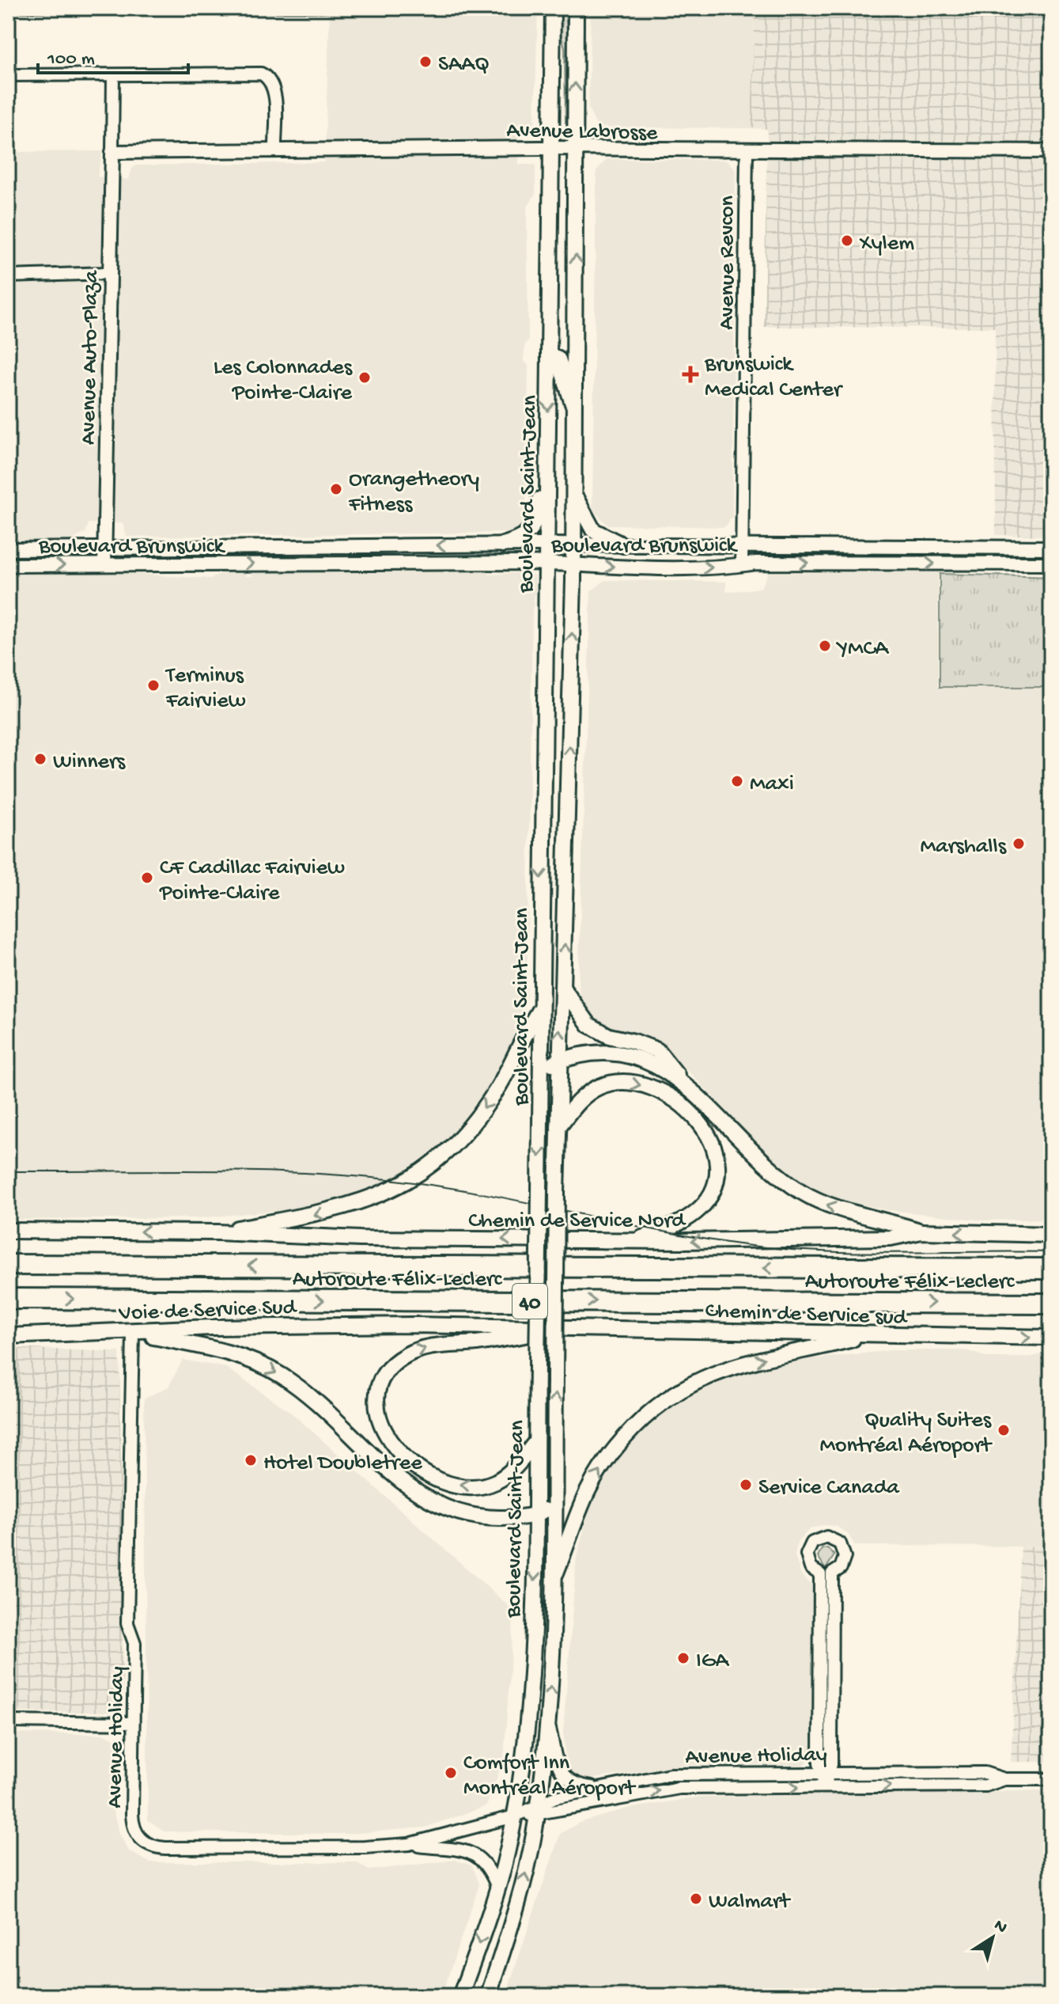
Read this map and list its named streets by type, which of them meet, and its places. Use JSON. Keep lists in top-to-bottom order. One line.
{"streets":{"highway":["Autoroute Félix-Leclerc","40"],"main road":["Boulevard Saint-Jean","Chemin de Service Nord","Voie de Service Sud","Chemin de Service sud"],"street":["Avenue Labrosse","Avenue Revcon","Avenue Auto-Plaza","Boulevard Brunswick","Avenue Holiday"]},"crossings":[["Avenue Labrosse","Avenue Revcon"],["Avenue Labrosse","Avenue Auto-Plaza"],["Avenue Labrosse","Boulevard Saint-Jean"],["Avenue Revcon","Boulevard Brunswick"],["Avenue Auto-Plaza","Boulevard Brunswick"],["Boulevard Saint-Jean","Boulevard Brunswick"],["Boulevard Saint-Jean","Avenue Holiday"],["Voie de Service Sud","Chemin de Service sud"],["Voie de Service Sud","Avenue Holiday"]],"one_way":["Chemin de Service Nord","Chemin de Service sud"],"places":{"other":["SAAQ","Xylem","Les Colonnades Pointe-Claire","Orangetheory Fitness","YMCA","Terminus Fairview","Winners","Maxi","Marshalls","CF Cadillac Fairview Pointe-Claire","Quality Suites Montréal Aéroport","Hotel Doubletree","Service Canada","IGA","Comfort Inn Montréal Aéroport","Walmart"],"health":["Brunswick Medical Center"]},"scale_bar":"100 m","north":"top right"}
